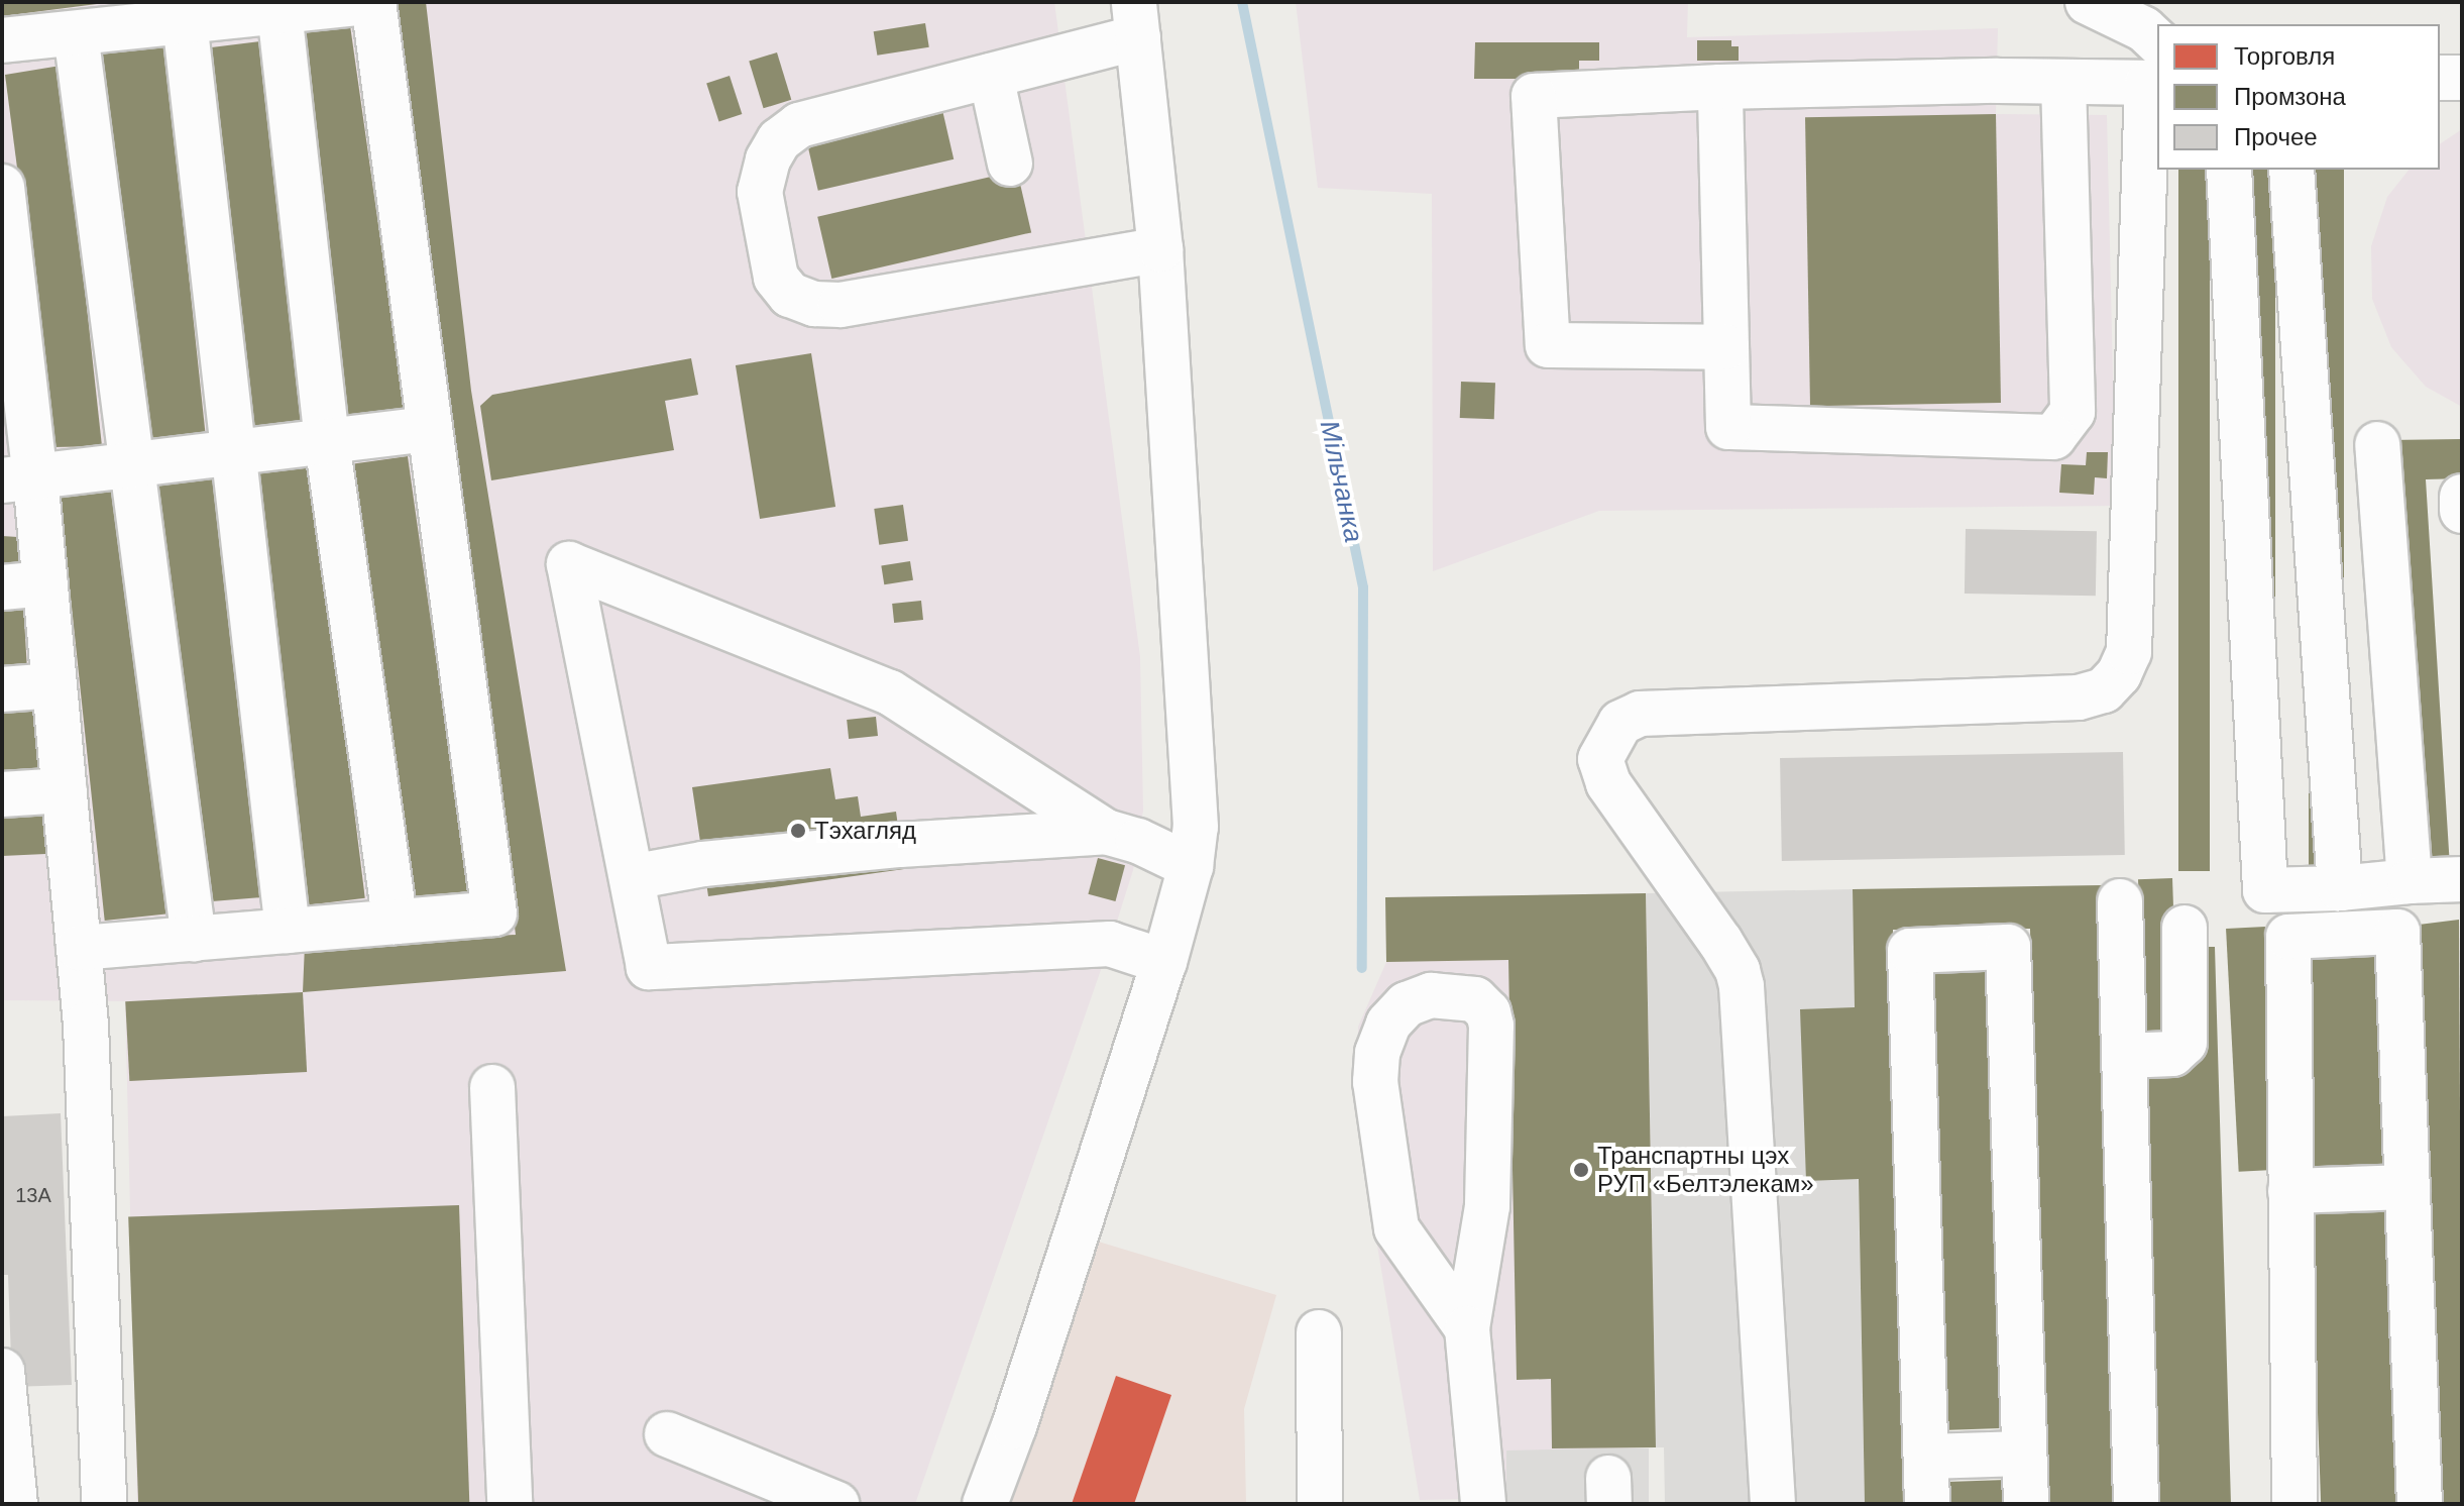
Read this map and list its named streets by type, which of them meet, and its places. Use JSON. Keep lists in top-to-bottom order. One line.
{"water":["Мільчанка"],"places":["Тэхагляд","Транспартны цэх РУП «Белтэлекам»"],"house_numbers":["13А"],"legend":["Торговля","Промзона","Прочее"]}
